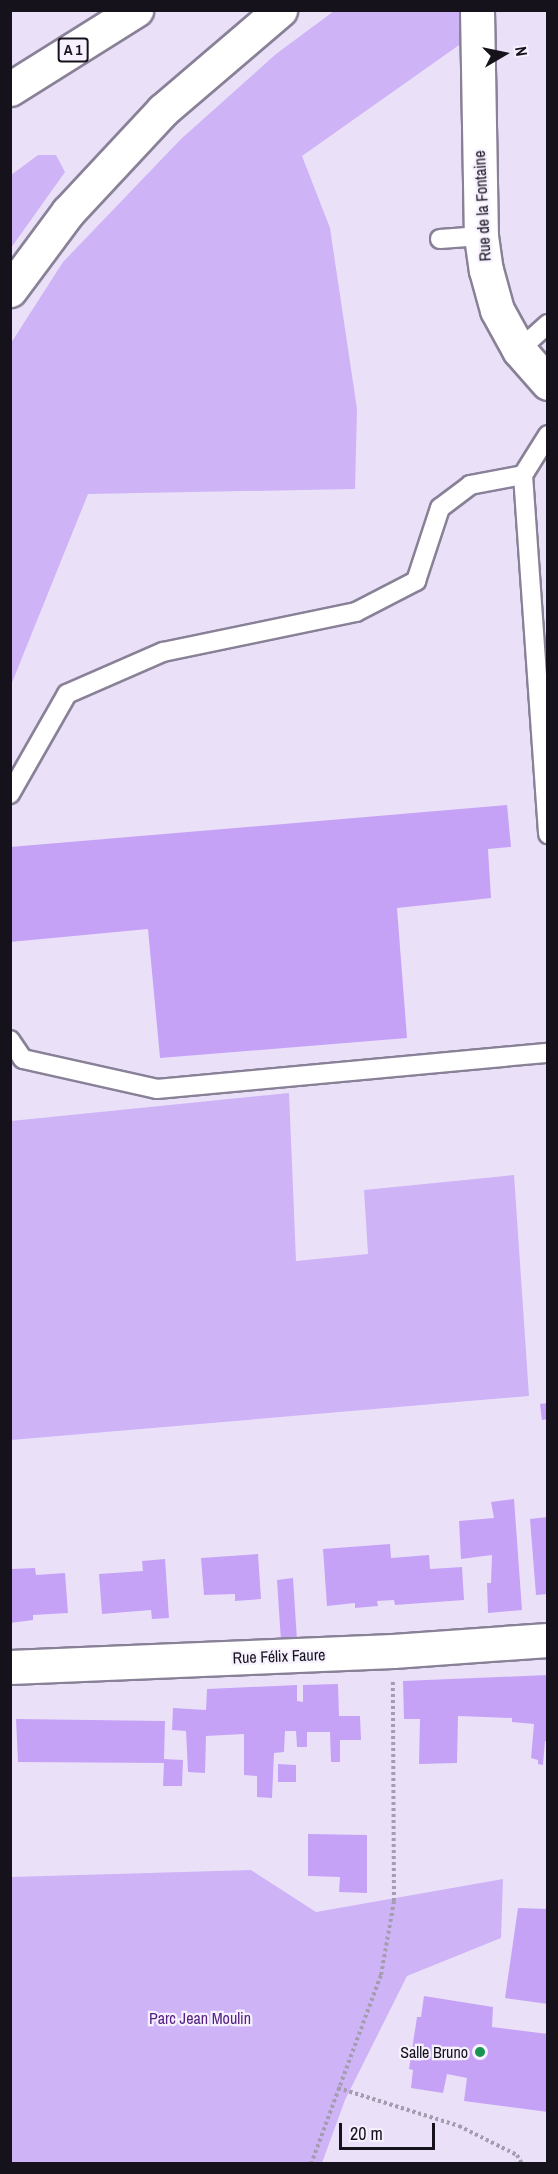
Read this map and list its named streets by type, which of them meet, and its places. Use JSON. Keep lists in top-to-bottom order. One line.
{"streets":{"main road":["A 1","Rue de la Fontaine","Rue Félix Faure"]},"parks":["Parc Jean Moulin"],"places":["Salle Bruno"],"scale_bar":"20 m","north":"right"}
